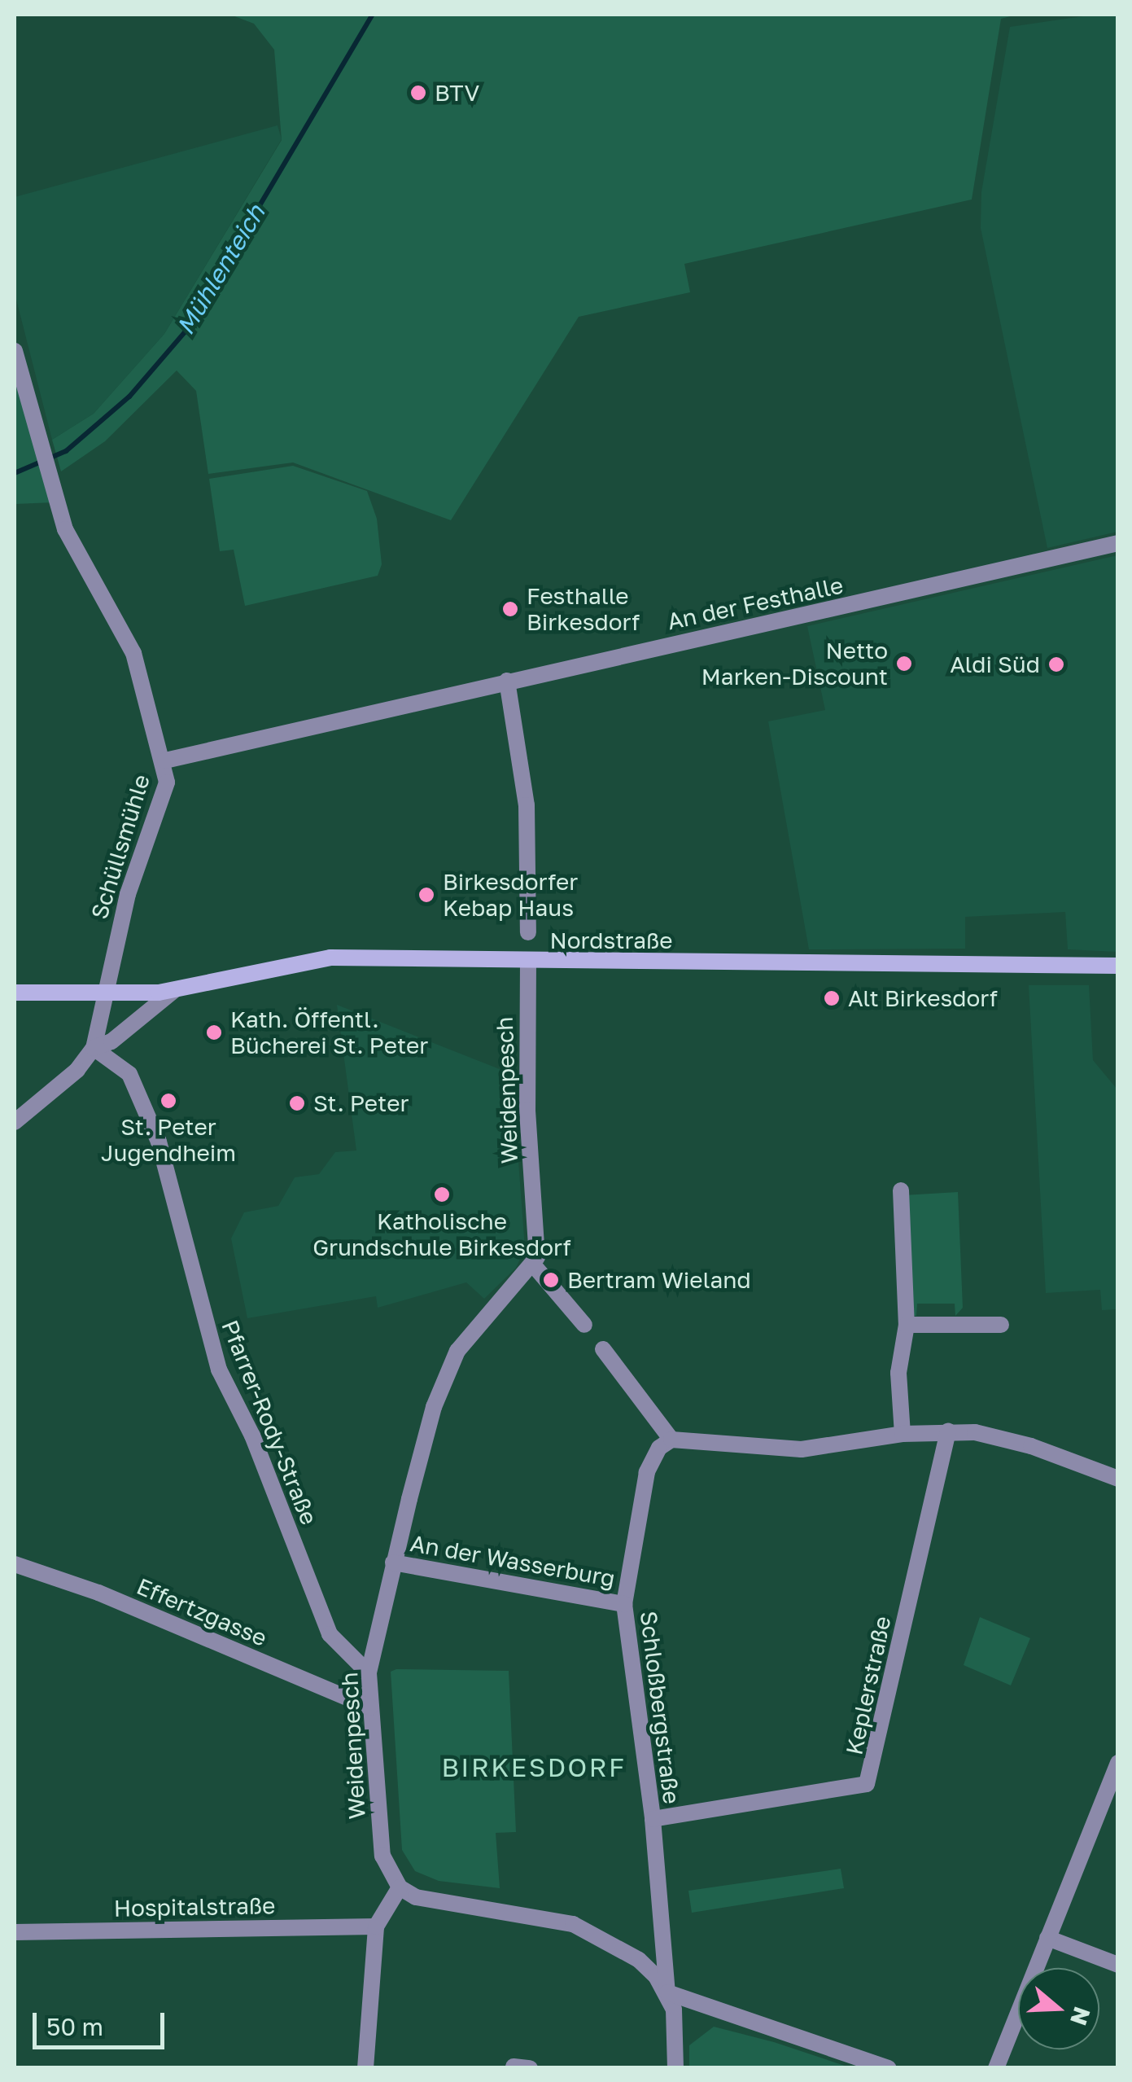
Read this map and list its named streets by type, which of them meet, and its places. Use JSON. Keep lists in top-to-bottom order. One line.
{"streets":{"street":["An der Festhalle","Schüllsmühle","Nordstraße","Weidenpesch","Pfarrer-Rody-Straße","An der Wasserburg","Effertzgasse","Keplerstraße","Schloßbergstraße","Hospitalstraße"]},"crossings":[["An der Festhalle","Schüllsmühle"],["An der Festhalle","Nordstraße"],["Schüllsmühle","Nordstraße"],["Schüllsmühle","Pfarrer-Rody-Straße"],["Nordstraße","Weidenpesch"],["Weidenpesch","Pfarrer-Rody-Straße"],["Weidenpesch","An der Wasserburg"],["Weidenpesch","Effertzgasse"],["An der Wasserburg","Schloßbergstraße"],["Keplerstraße","Schloßbergstraße"]],"districts":["BIRKESDORF"],"water":["Mühlenteich"],"places":["BTV","Festhalle Birkesdorf","Netto Marken-Discount","Aldi Süd","Birkesdorfer Kebap Haus","Alt Birkesdorf","Kath. Öffentl. Bücherei St. Peter","St. Peter Jugendheim","St. Peter","Katholische Grundschule Birkesdorf","Bertram Wieland"],"scale_bar":"50 m","north":"right"}
